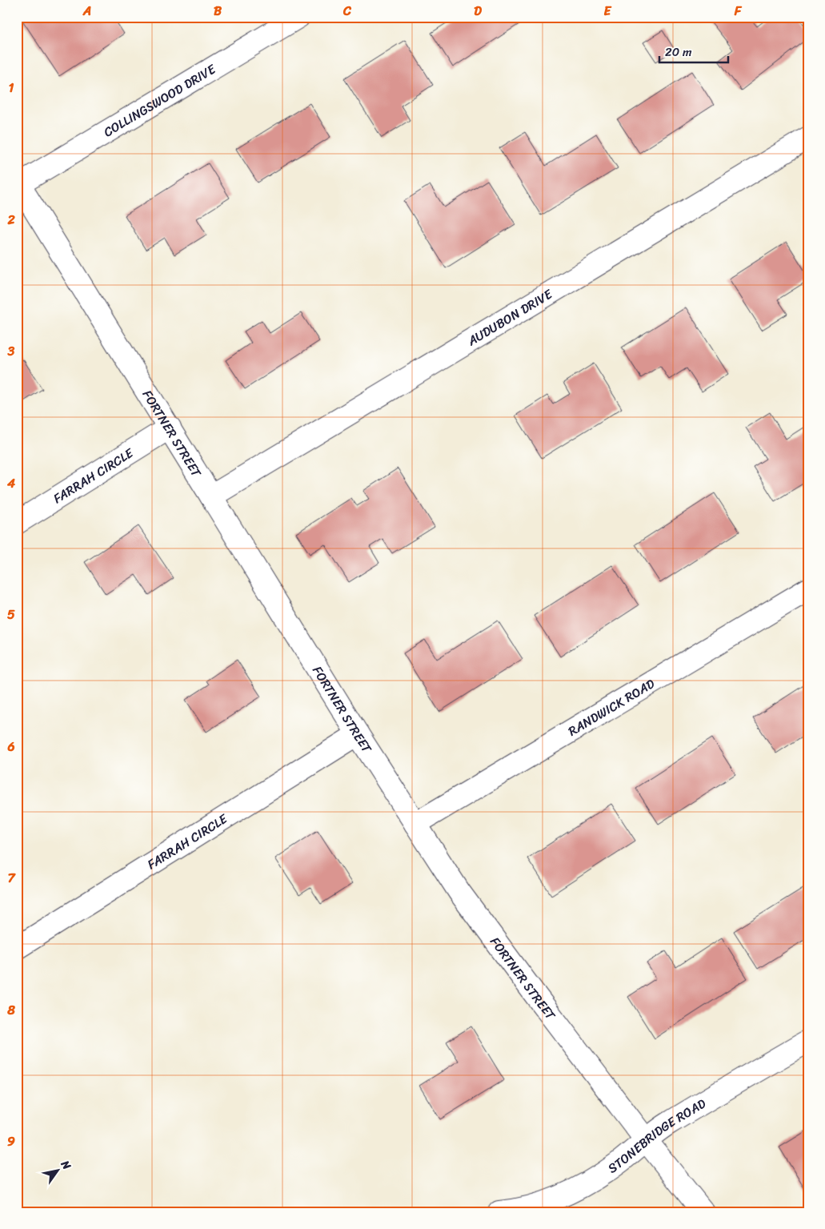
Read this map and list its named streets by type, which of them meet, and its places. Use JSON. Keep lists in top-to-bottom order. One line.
{"streets":{"street":["COLLINGSWOOD DRIVE","AUDUBON DRIVE","FORTNER STREET","FARRAH CIRCLE","RANDWICK ROAD","STONEBRIDGE ROAD"]},"crossings":[["COLLINGSWOOD DRIVE","FORTNER STREET"],["AUDUBON DRIVE","FORTNER STREET"],["FORTNER STREET","FARRAH CIRCLE"],["FORTNER STREET","RANDWICK ROAD"],["FORTNER STREET","STONEBRIDGE ROAD"]],"scale_bar":"20 m","north":"top right","grid":{"columns":["A","B","C","D","E","F"],"rows":["1","2","3","4","5","6","7","8","9"]}}
